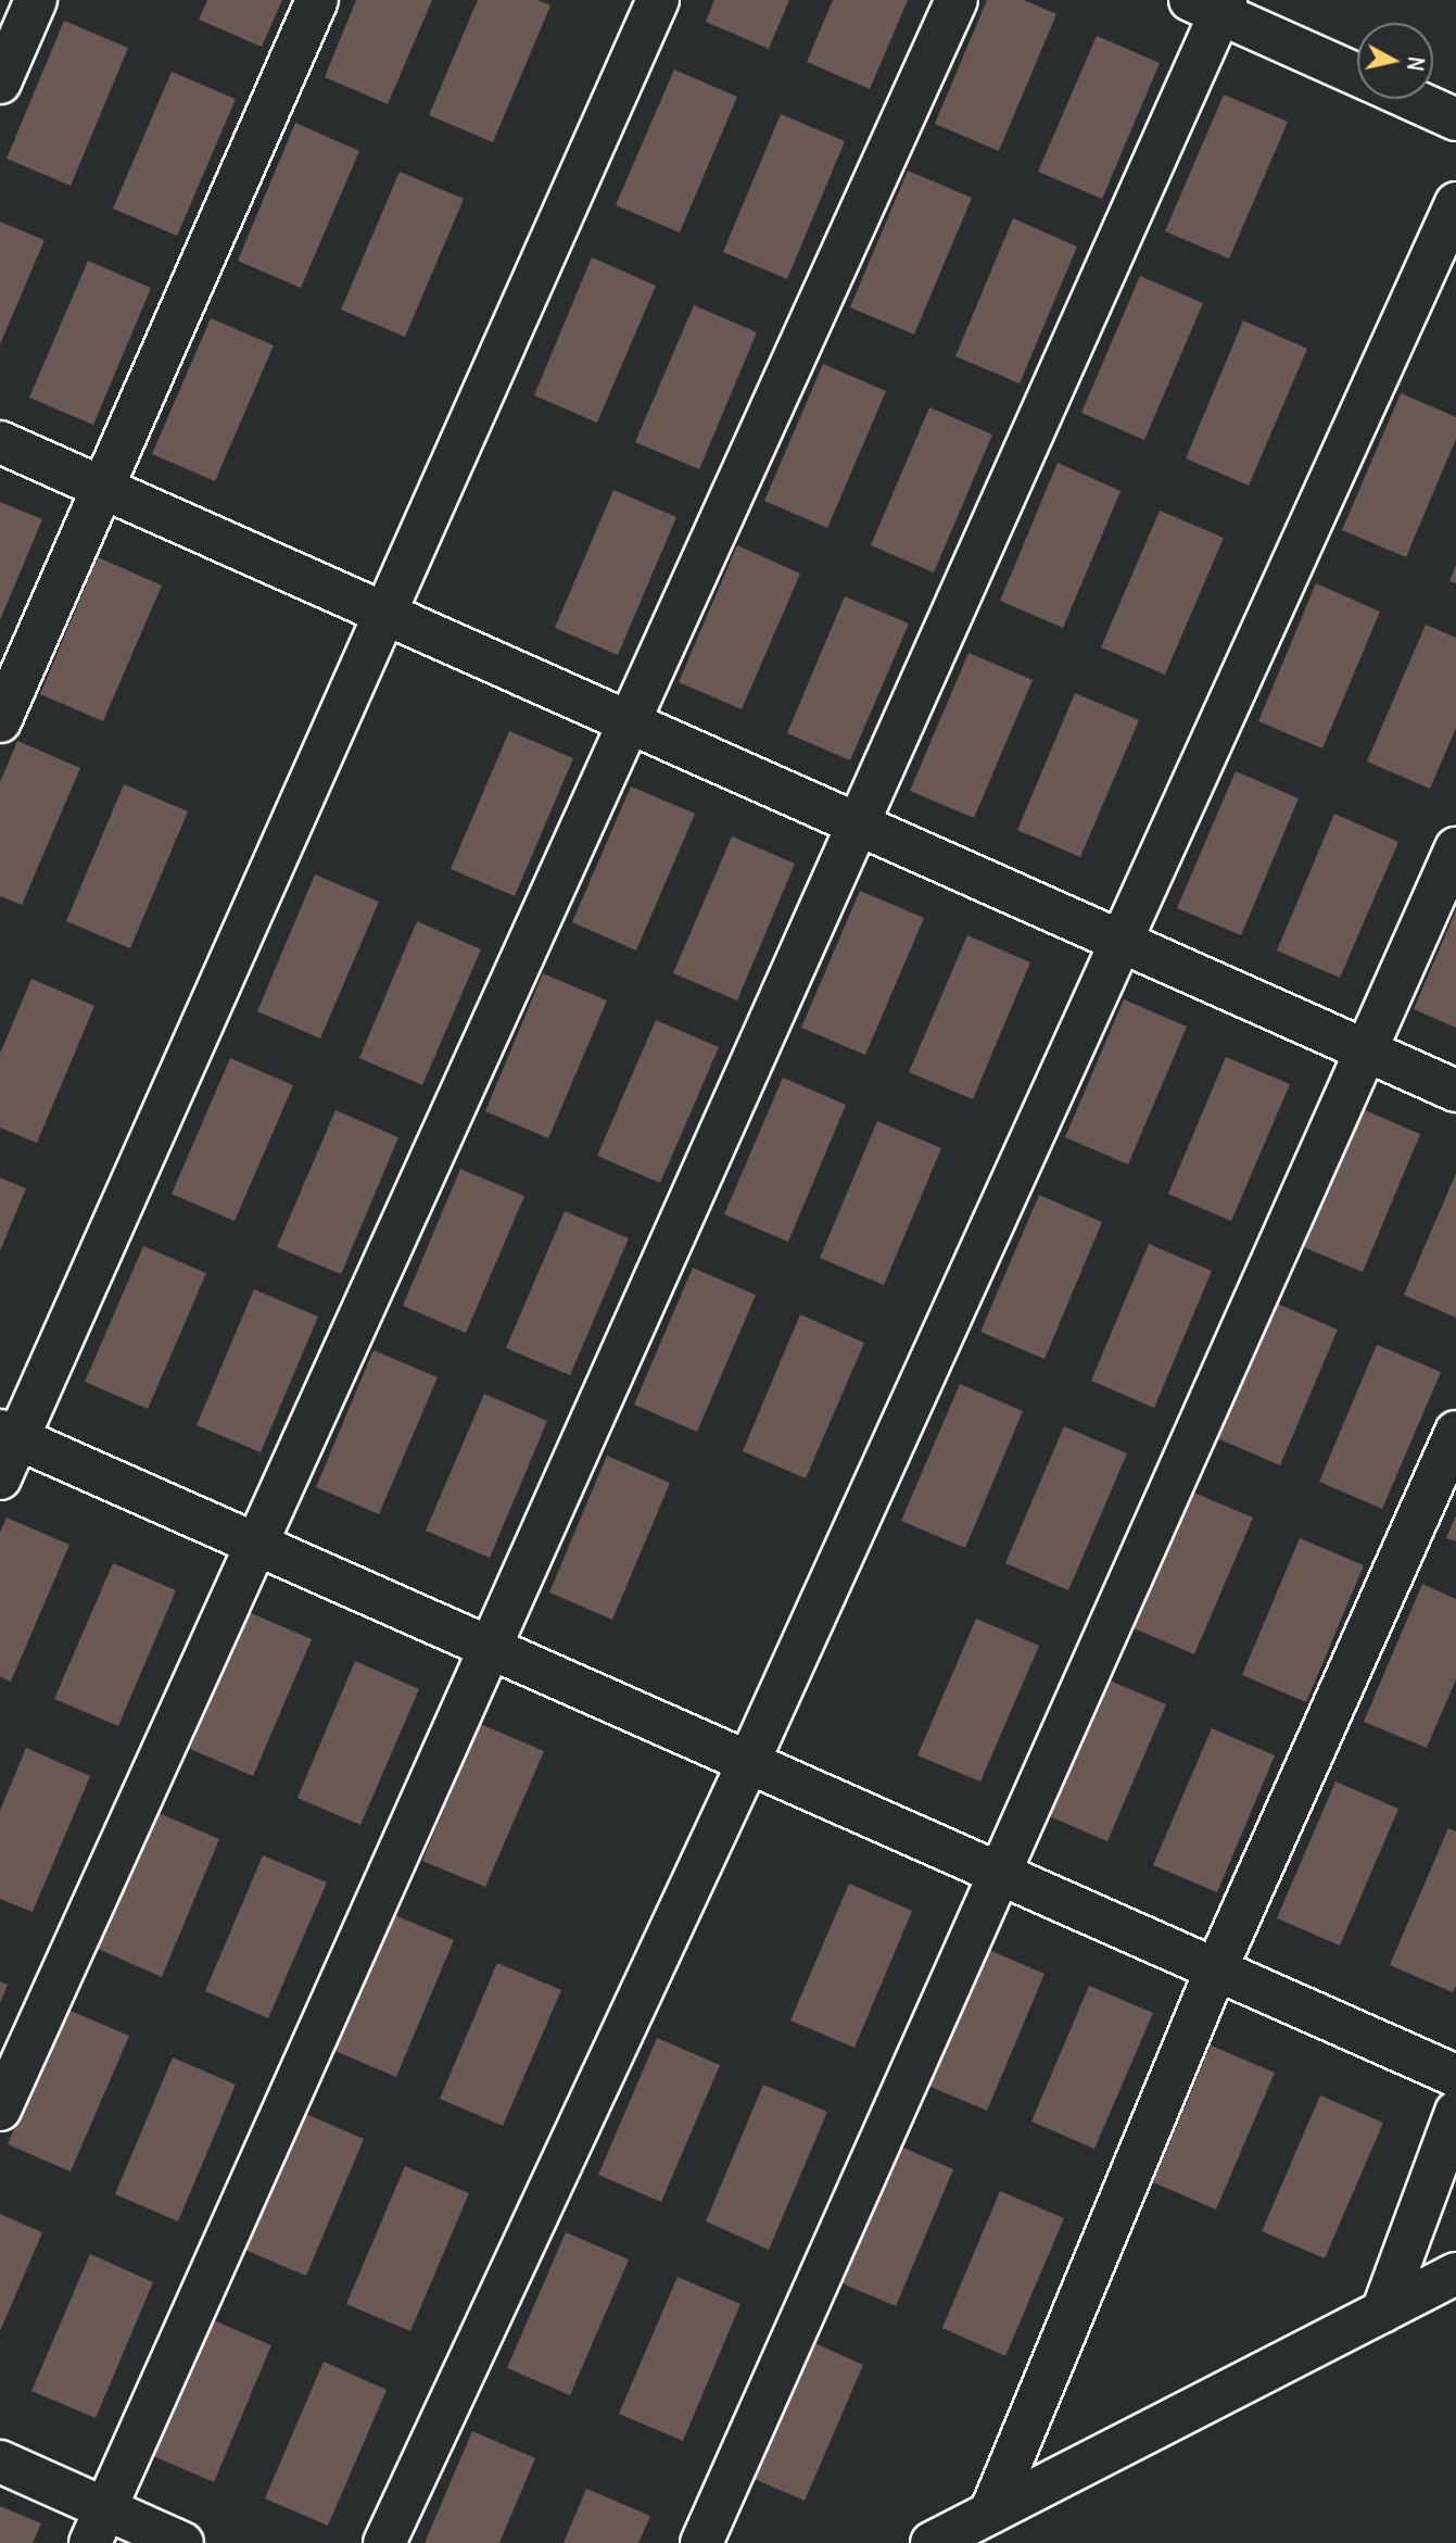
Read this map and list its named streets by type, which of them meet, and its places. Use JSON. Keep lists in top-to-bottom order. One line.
{"north":"right"}
